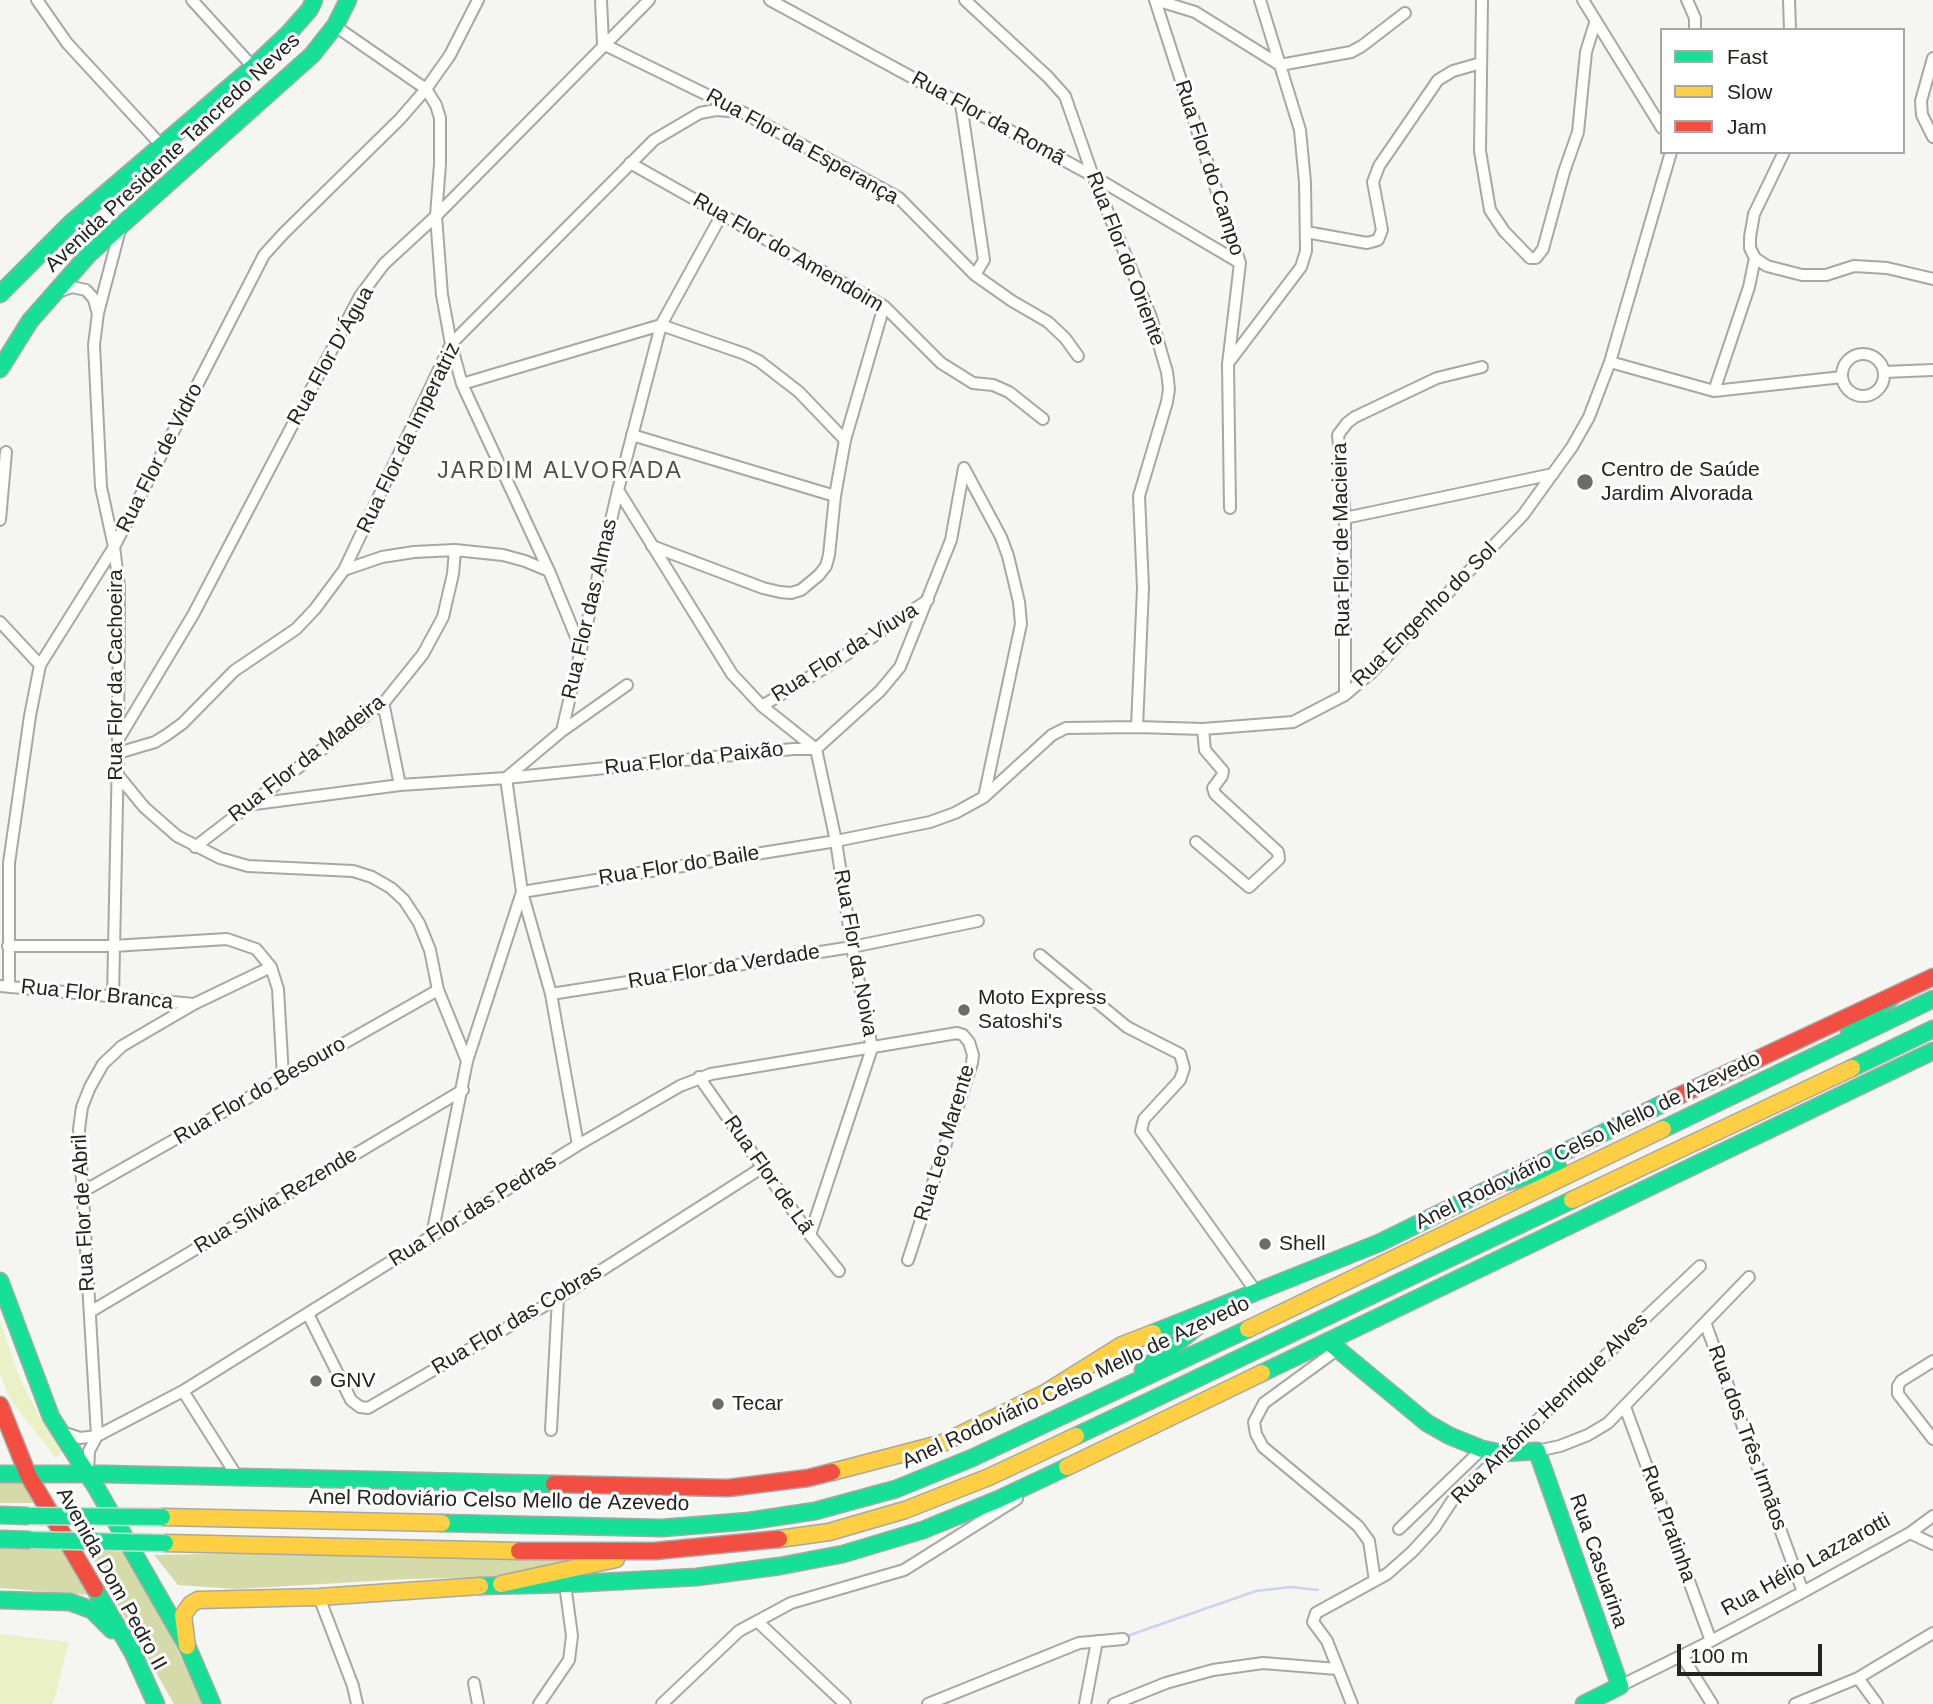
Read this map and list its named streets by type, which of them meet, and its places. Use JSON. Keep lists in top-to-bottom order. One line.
{"streets":{"main road":["Avenida Presidente Tancredo Neves","Anel Rodoviário Celso Mello de Azevedo","Rua Casuarina","Rua Hélio Lazzarotti","Avenida Dom Pedro II"],"street":["Rua Flor da Romã","Rua Flor da Esperança","Rua Flor do Campo","Rua Flor do Amendoim","Rua Flor do Oriente","Rua Flor D'Água","Rua Flor da Imperatriz","Rua Flor de Vidro","Rua Flor de Macieira","Rua Flor das Almas","Rua Engenho do Sol","Rua Flor da Viuva","Rua Flor da Cachoeira","Rua Flor da Madeira","Rua Flor da Paixão","Rua Flor do Baile","Rua Flor da Noiva","Rua Flor da Verdade","Rua Flor Branca","Rua Flor do Besouro","Rua Leo Marente","Rua Flor de Lã","Rua Sílvia Rezende","Rua Flor das Pedras","Rua Flor de Abril","Rua Flor das Cobras","Rua Antônio Henrique Alves","Rua dos Três Irmãos","Rua Pratinha"]},"crossings":[["Rua Flor da Romã","Rua Flor do Campo"],["Rua Flor da Romã","Rua Flor do Oriente"],["Rua Flor da Esperança","Rua Flor D'Água"],["Rua Flor da Esperança","Rua Flor da Imperatriz"],["Avenida Presidente Tancredo Neves","Rua Flor da Cachoeira"],["Rua Flor do Amendoim","Rua Flor da Imperatriz"],["Rua Flor do Amendoim","Rua Flor das Almas"],["Rua Flor do Oriente","Rua Engenho do Sol"],["Rua Flor D'Água","Rua Flor da Cachoeira"],["Rua Flor da Imperatriz","Rua Flor da Cachoeira"],["Rua Flor de Vidro","Rua Flor da Cachoeira"],["Rua Flor de Vidro","Rua Flor Branca"],["Rua Flor de Macieira","Rua Engenho do Sol"],["Rua Engenho do Sol","Rua Flor do Baile"],["Rua Engenho do Sol","Rua Flor da Noiva"],["Rua Flor da Cachoeira","Rua Flor Branca"],["Rua Flor da Madeira","Rua Flor da Paixão"],["Rua Flor da Paixão","Rua Flor da Noiva"],["Rua Flor do Baile","Rua Flor da Noiva"],["Rua Flor da Noiva","Rua Flor da Verdade"],["Rua Flor da Noiva","Rua Leo Marente"],["Rua Flor da Noiva","Rua Flor de Lã"],["Rua Flor da Noiva","Rua Flor das Pedras"],["Rua Flor Branca","Rua Flor de Abril"],["Rua Flor do Besouro","Rua Flor de Abril"],["Anel Rodoviário Celso Mello de Azevedo","Avenida Dom Pedro II"],["Rua Leo Marente","Rua Flor das Pedras"],["Rua Flor de Lã","Rua Flor das Pedras"],["Rua Flor de Lã","Rua Flor das Cobras"],["Rua Sílvia Rezende","Rua Flor de Abril"],["Rua Flor das Pedras","Rua Flor de Abril"],["Rua Flor das Pedras","Rua Flor das Cobras"],["Rua dos Três Irmãos","Rua Hélio Lazzarotti"],["Rua Pratinha","Rua Hélio Lazzarotti"],["Rua Casuarina","Rua Hélio Lazzarotti"]],"districts":["JARDIM ALVORADA"],"places":["Centro de Saúde Jardim Alvorada","Moto Express Satoshi's","Shell","GNV","Tecar"],"legend":["Fast","Slow","Jam"],"scale_bar":"100 m"}
